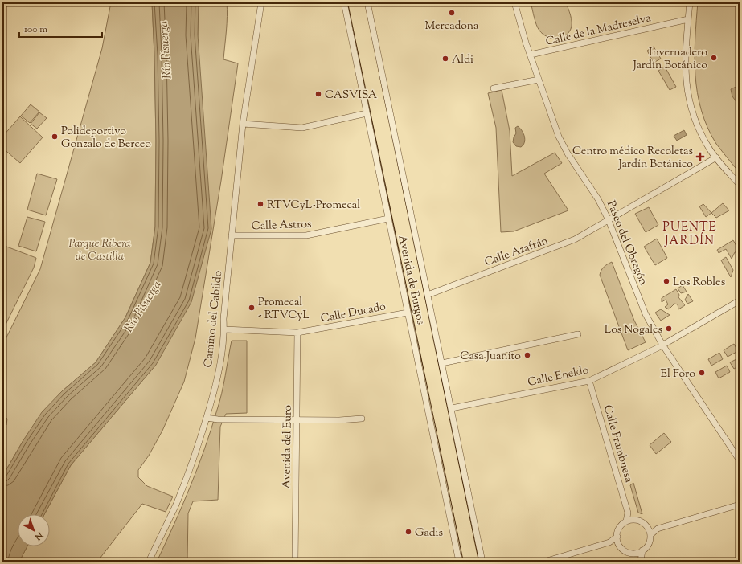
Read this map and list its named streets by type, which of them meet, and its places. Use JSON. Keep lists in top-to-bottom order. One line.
{"streets":{"highway":["Avenida de Burgos"],"street":["Calle de la Madreselva","Calle Astros","Paseo del Obregón","Calle Azafrán","Calle Ducado","Camino del Cabildo","Calle Eneldo","Calle Frambuesa","Avenida del Euro"]},"crossings":[["Calle de la Madreselva","Paseo del Obregón"],["Calle Astros","Avenida de Burgos"],["Calle Astros","Camino del Cabildo"],["Paseo del Obregón","Calle Azafrán"],["Paseo del Obregón","Calle Eneldo"],["Calle Azafrán","Avenida de Burgos"],["Avenida de Burgos","Calle Ducado"],["Avenida de Burgos","Calle Eneldo"],["Calle Ducado","Camino del Cabildo"],["Calle Ducado","Avenida del Euro"],["Calle Eneldo","Calle Frambuesa"]],"districts":["PUENTE JARDÍN"],"water":["Río Pisuerga"],"parks":["Parque Ribera de Castilla"],"places":{"other":["Mercadona","Invernadero Jardín Botánico","Aldi","CASVISA","Polideportivo Gonzalo de Berceo","RTVCyL-Promecal","Los Robles","Promecal - RTVCyL","Los Nogales","Casa Juanito","El Foro","Gadis"],"health":["Centro médico Recoletas Jardín Botánico"]},"scale_bar":"100 m","north":"bottom right"}
